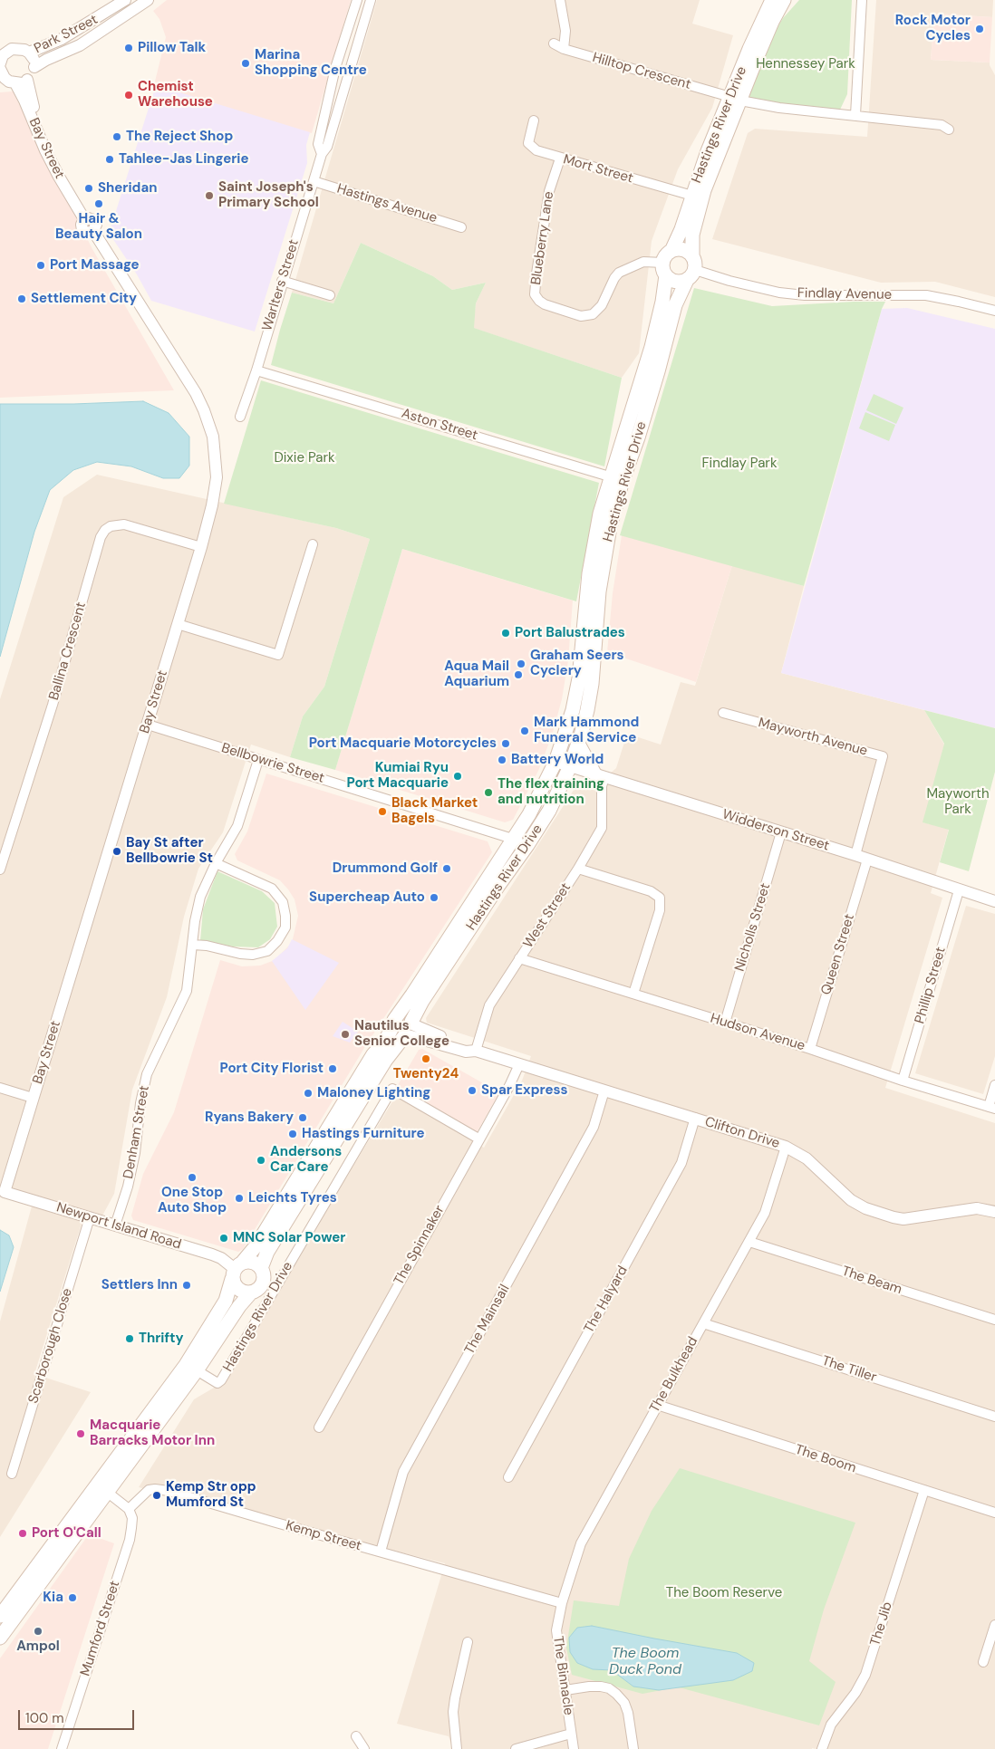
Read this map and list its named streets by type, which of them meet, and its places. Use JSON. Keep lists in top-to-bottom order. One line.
{"streets":{"main road":["Hastings River Drive"],"street":["Park Street","Hilltop Crescent","Bay Street","Mort Street","Hastings Avenue","Blueberry Lane","Warlters Street","Findlay Avenue","Aston Street","Ballina Crescent","Mayworth Avenue","Bellbowrie Street","Widderson Street","West Street","Nicholls Street","Queen Street","Phillip Street","Hudson Avenue","Denham Street","Clifton Drive","Newport Island Road","The Spinnaker","The Beam","The Halyard","The Mainsail","Scarborough Close","The Tiller","The Bulkhead","The Boom","Kemp Street","The Jib","Mumford Street","The Binnacle"]},"crossings":[["Hilltop Crescent","Hastings River Drive"],["Hastings River Drive","Mort Street"],["Hastings River Drive","Blueberry Lane"],["Hastings River Drive","Findlay Avenue"],["Hastings River Drive","Aston Street"],["Hastings River Drive","Bellbowrie Street"],["Hastings River Drive","Widderson Street"],["Hastings River Drive","Clifton Drive"],["Hastings River Drive","Newport Island Road"],["Hastings River Drive","The Spinnaker"],["Bay Street","Ballina Crescent"],["Bay Street","Bellbowrie Street"],["Bay Street","Newport Island Road"],["Mort Street","Blueberry Lane"],["Hastings Avenue","Warlters Street"],["Blueberry Lane","Findlay Avenue"],["Warlters Street","Aston Street"],["Mayworth Avenue","Widderson Street"],["Bellbowrie Street","Denham Street"],["Widderson Street","West Street"],["Widderson Street","Nicholls Street"],["Widderson Street","Queen Street"],["Widderson Street","Phillip Street"],["West Street","Hudson Avenue"],["West Street","Clifton Drive"],["Nicholls Street","Hudson Avenue"],["Queen Street","Hudson Avenue"],["Phillip Street","Hudson Avenue"],["Denham Street","Newport Island Road"],["Clifton Drive","The Spinnaker"],["Clifton Drive","The Halyard"],["Clifton Drive","The Mainsail"],["Clifton Drive","The Bulkhead"],["Newport Island Road","Scarborough Close"],["The Beam","The Bulkhead"],["The Mainsail","Kemp Street"],["The Tiller","The Bulkhead"],["The Bulkhead","The Boom"],["The Bulkhead","Kemp Street"],["The Bulkhead","The Binnacle"],["The Boom","The Jib"],["Kemp Street","Mumford Street"],["Kemp Street","The Binnacle"]],"water":["The Boom Duck Pond"],"parks":["Hennessey Park","Dixie Park","Findlay Park","Mayworth Park","The Boom Reserve"],"places":["Rock Motor Cycles","Pillow Talk","Marina Shopping Centre","Chemist Warehouse","The Reject Shop","Tahlee-Jas Lingerie","Sheridan","Saint Joseph's Primary School","Hair & Beauty Salon","Port Massage","Settlement City","Port Balustrades","Graham Seers Cyclery","Aqua Mail Aquarium","Mark Hammond Funeral Service","Port Macquarie Motorcycles","Battery World","Kumiai Ryu Port Macquarie","The flex training and nutrition","Black Market Bagels","Bay St after Bellbowrie St","Drummond Golf","Supercheap Auto","Nautilus Senior College","Twenty24","Port City Florist","Spar Express","Maloney Lighting","Ryans Bakery","Hastings Furniture","Andersons Car Care","One Stop Auto Shop","Leichts Tyres","MNC Solar Power","Settlers Inn","Thrifty","Macquarie Barracks Motor Inn","Kemp Str opp Mumford St","Port O'Call","Kia","Ampol"],"scale_bar":"100 m"}
